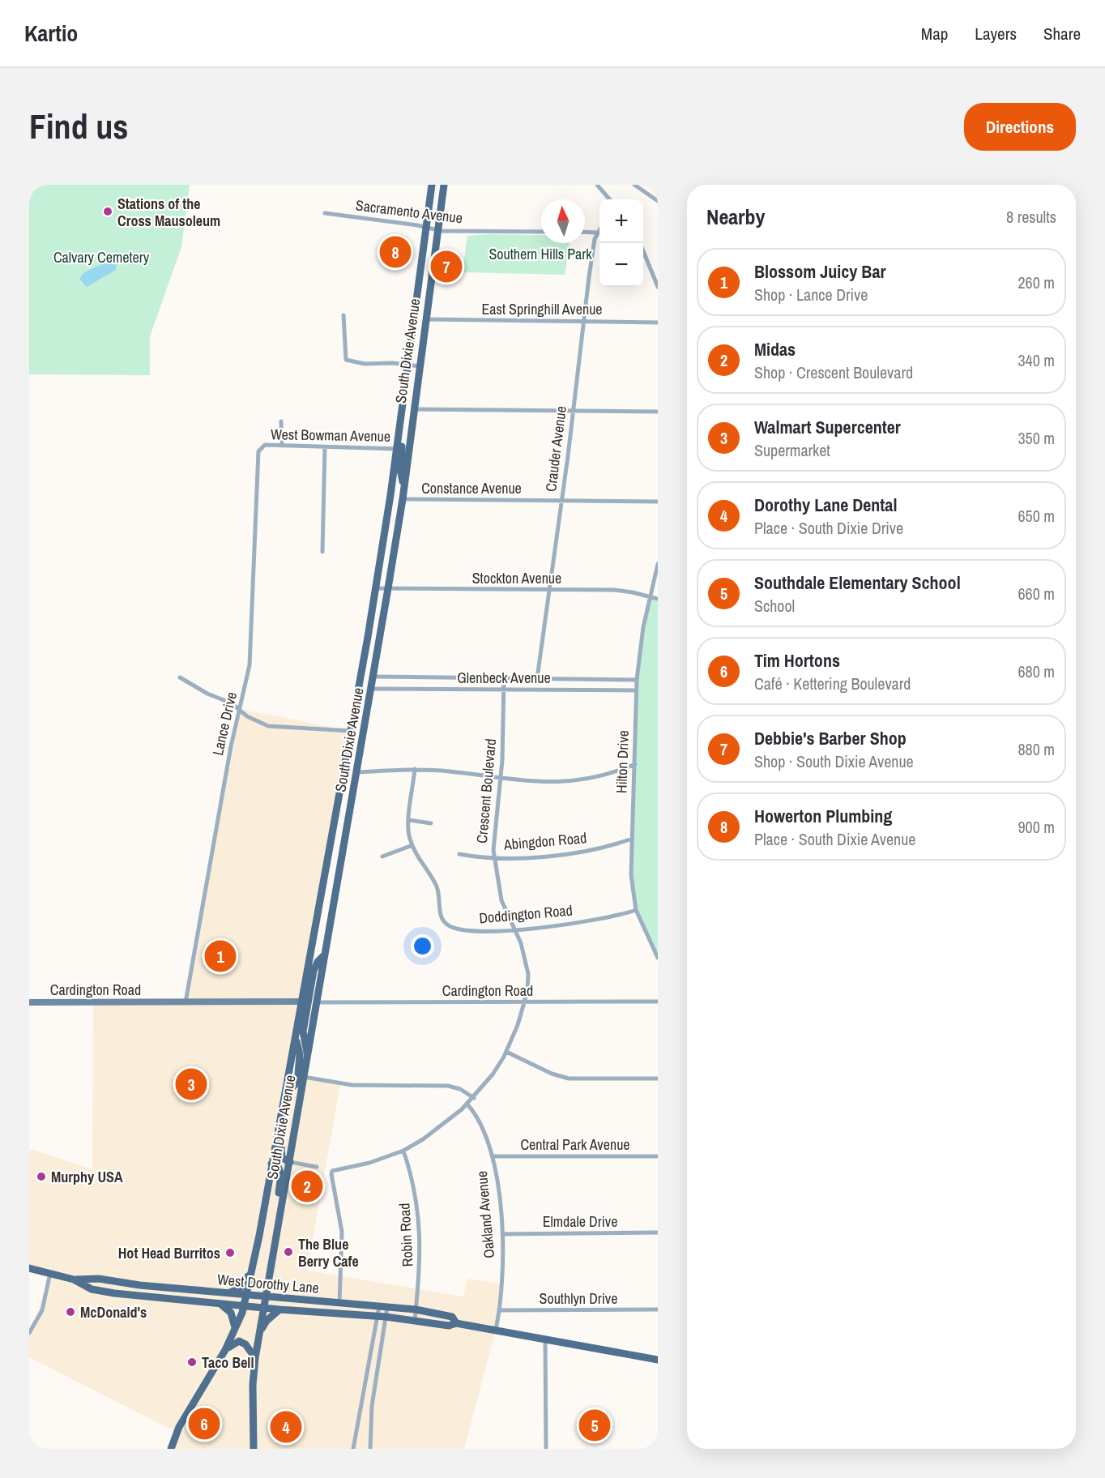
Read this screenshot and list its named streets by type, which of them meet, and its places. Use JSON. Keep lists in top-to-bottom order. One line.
{"streets":{"main road":["South Dixie Avenue","West Dorothy Lane"],"street":["Sacramento Avenue","East Springhill Avenue","West Bowman Avenue","Crauder Avenue","Constance Avenue","Stockton Avenue","Glenbeck Avenue","Lance Drive","Hilton Drive","Crescent Boulevard","Abingdon Road","Doddington Road","Cardington Road","Central Park Avenue","Oakland Avenue","Elmdale Drive","Robin Road","Southlyn Drive"]},"crossings":[["Sacramento Avenue","South Dixie Avenue"],["East Springhill Avenue","South Dixie Avenue"],["East Springhill Avenue","Crauder Avenue"],["South Dixie Avenue","West Bowman Avenue"],["South Dixie Avenue","Constance Avenue"],["South Dixie Avenue","Stockton Avenue"],["South Dixie Avenue","Glenbeck Avenue"],["South Dixie Avenue","Cardington Road"],["South Dixie Avenue","West Dorothy Lane"],["West Bowman Avenue","Lance Drive"],["Crauder Avenue","Constance Avenue"],["Crauder Avenue","Stockton Avenue"],["Crauder Avenue","Glenbeck Avenue"],["Stockton Avenue","Hilton Drive"],["Glenbeck Avenue","Hilton Drive"],["Glenbeck Avenue","Crescent Boulevard"],["Lance Drive","Cardington Road"],["Hilton Drive","Abingdon Road"],["Hilton Drive","Doddington Road"],["Crescent Boulevard","Abingdon Road"],["Crescent Boulevard","Doddington Road"],["Crescent Boulevard","Cardington Road"],["Crescent Boulevard","Oakland Avenue"],["Crescent Boulevard","Robin Road"],["Crescent Boulevard","West Dorothy Lane"],["Central Park Avenue","Oakland Avenue"],["Oakland Avenue","Elmdale Drive"],["Oakland Avenue","West Dorothy Lane"],["Oakland Avenue","Southlyn Drive"],["Robin Road","West Dorothy Lane"]],"parks":["Southern Hills Park","Calvary Cemetery"],"places":["Stations of the Cross Mausoleum","Murphy USA","The Blue Berry Cafe","Hot Head Burritos","McDonald's","Taco Bell"],"north":"top","page":{"header":"Kartio","nav":["Map","Layers","Share"],"buttons":"Directions","title":"Find us","heading":["Nearby","8 results"],"map_buttons":["+","−"],"pins":["8","7","1","3","2","6","5","4"],"list":[{"mark":"1","name":"Blossom Juicy Bar","note":"Shop · Lance Drive","value":"260 m"},{"mark":"2","name":"Midas","note":"Shop · Crescent Boulevard","value":"340 m"},{"mark":"3","name":"Walmart Supercenter","note":"Supermarket","value":"350 m"},{"mark":"4","name":"Dorothy Lane Dental","note":"Place · South Dixie Drive","value":"650 m"},{"mark":"5","name":"Southdale Elementary School","note":"School","value":"660 m"},{"mark":"6","name":"Tim Hortons","note":"Café · Kettering Boulevard","value":"680 m"},{"mark":"7","name":"Debbie's Barber Shop","note":"Shop · South Dixie Avenue","value":"880 m"},{"mark":"8","name":"Howerton Plumbing","note":"Place · South Dixie Avenue","value":"900 m"}]}}
